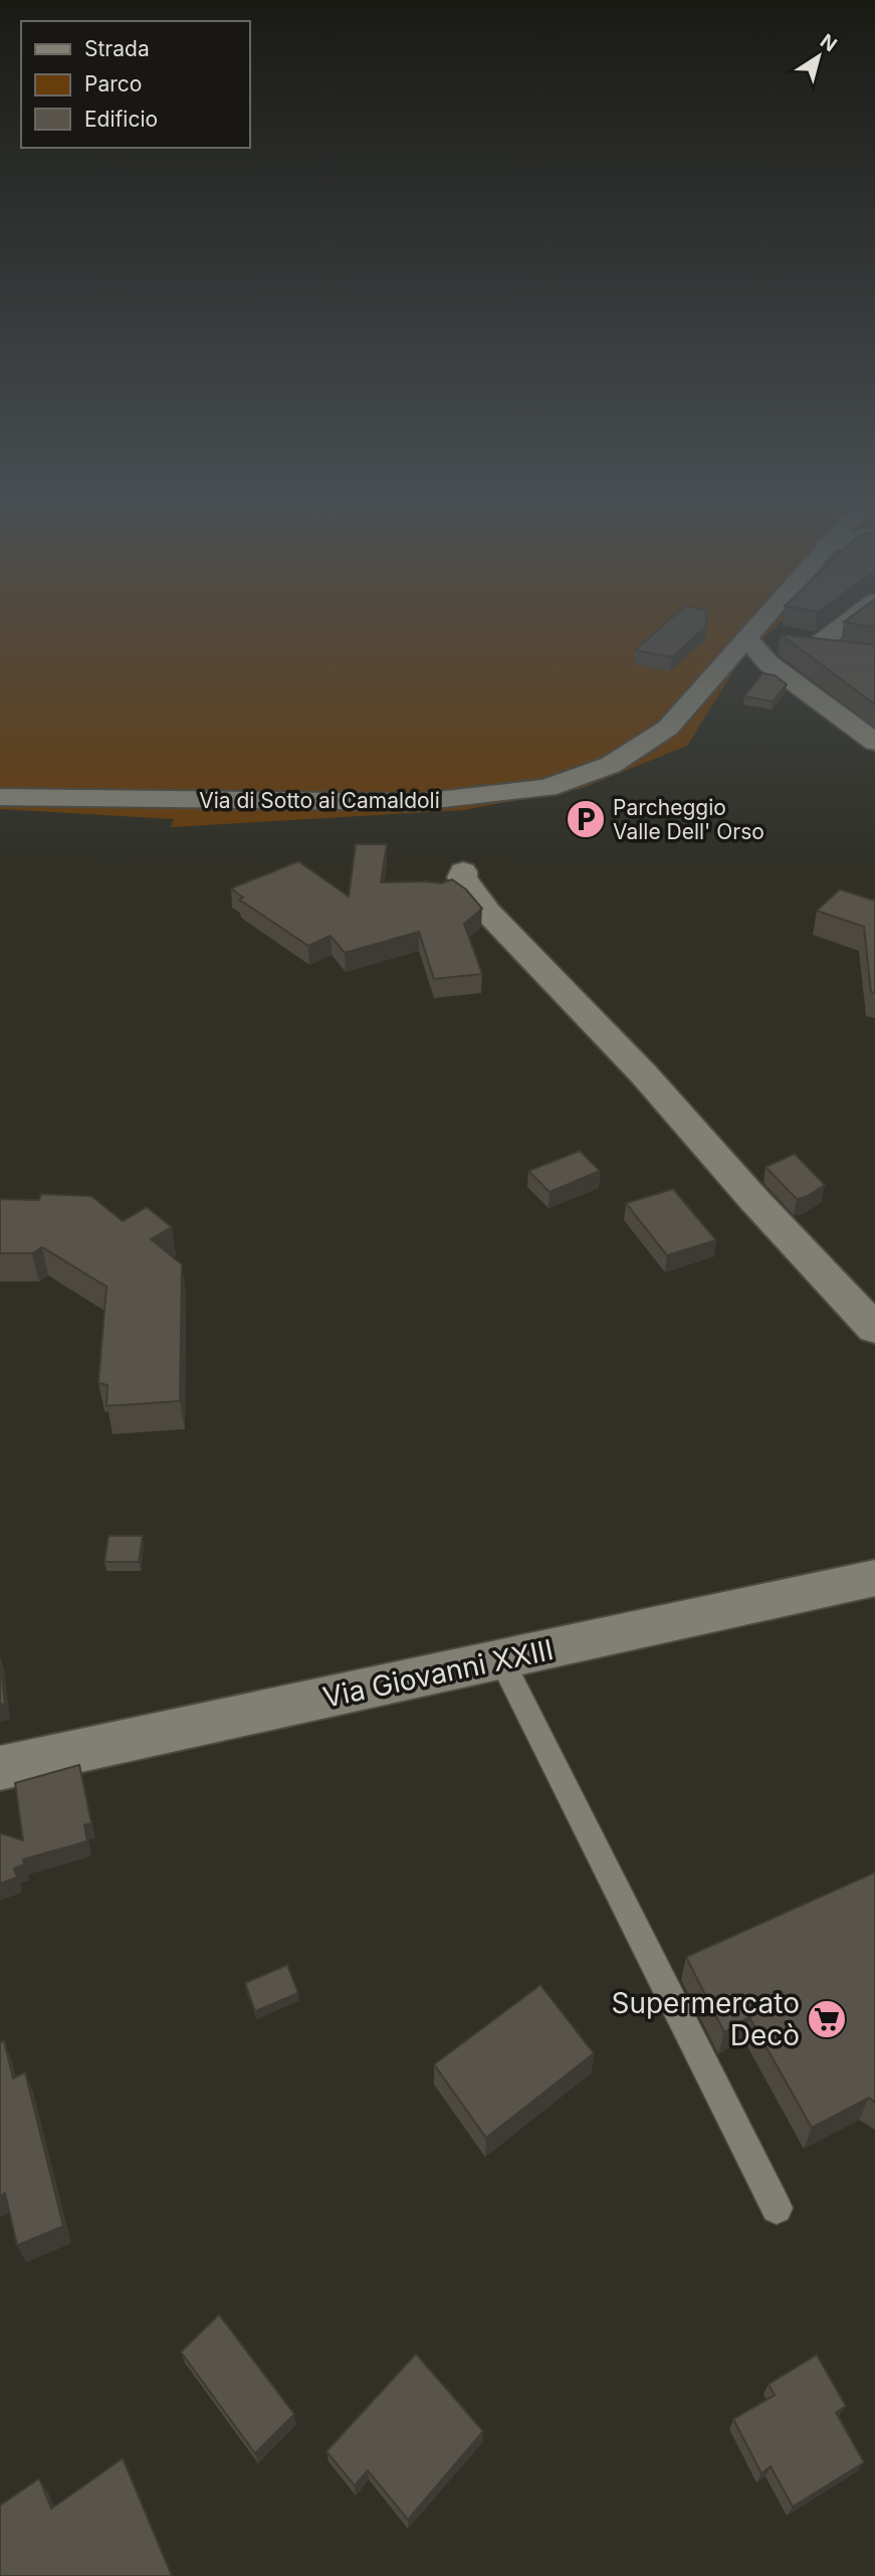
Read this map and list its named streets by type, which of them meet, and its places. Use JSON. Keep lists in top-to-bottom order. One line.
{"streets":{"street":["Via di Sotto ai Camaldoli","Via Giovanni XXIII"]},"places":{"parking":["Parcheggio Valle Dell' Orso"],"supermarket":["Supermercato Decò"]},"legend":["Strada","Parco","Edificio"],"north":"top right"}
